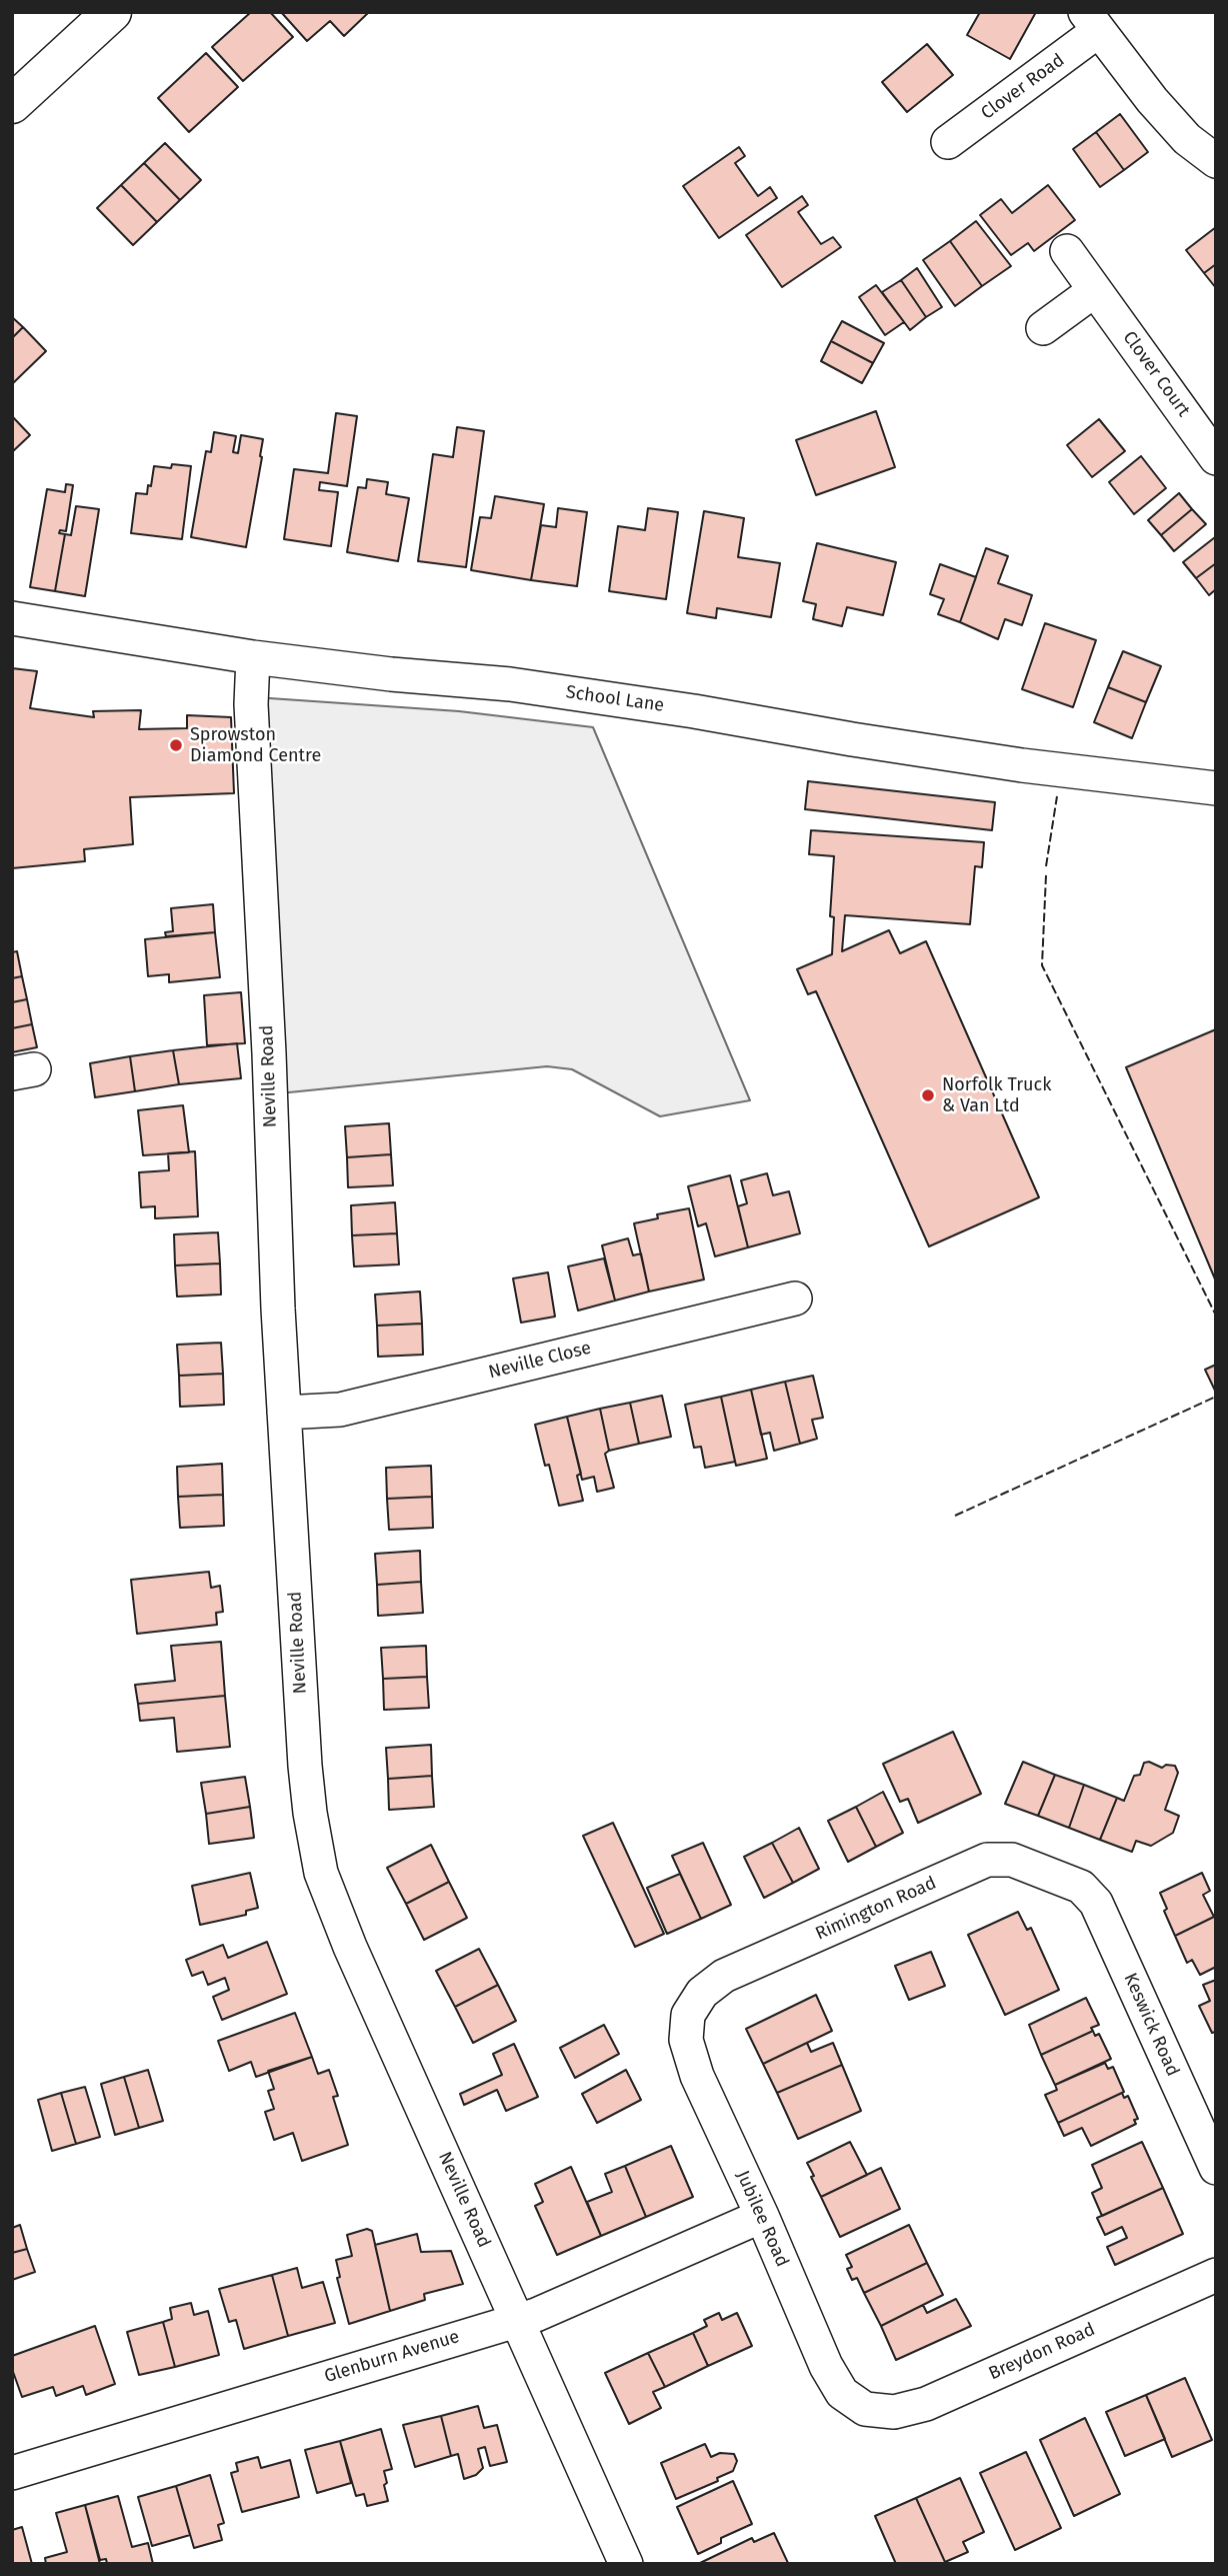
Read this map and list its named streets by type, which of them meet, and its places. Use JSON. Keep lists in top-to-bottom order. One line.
{"streets":{"street":["Clover Road","Clover Court","School Lane","Neville Road","Neville Close","Rimington Road","Keswick Road","Jubilee Road","Breydon Road","Glenburn Avenue"]},"crossings":[["School Lane","Neville Road"],["Neville Road","Neville Close"],["Neville Road","Glenburn Avenue"],["Rimington Road","Keswick Road"],["Rimington Road","Jubilee Road"],["Jubilee Road","Breydon Road"],["Jubilee Road","Glenburn Avenue"]],"places":["Sprowston Diamond Centre","Norfolk Truck & Van Ltd"]}
